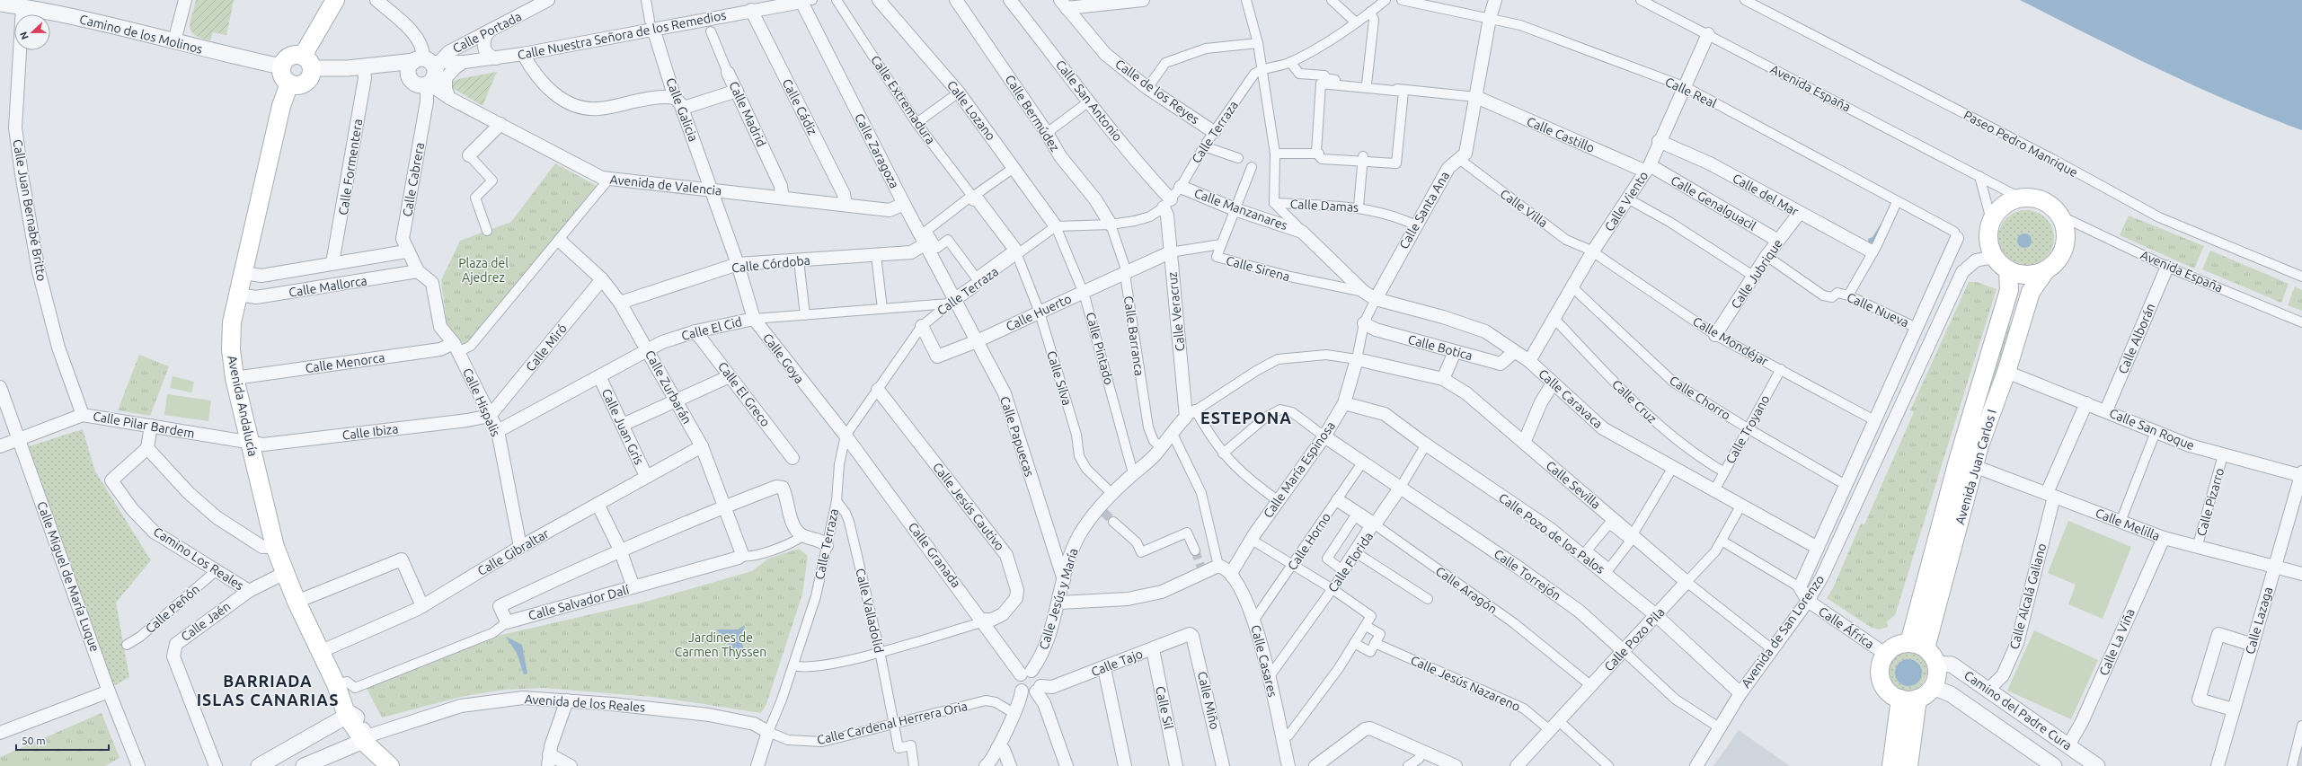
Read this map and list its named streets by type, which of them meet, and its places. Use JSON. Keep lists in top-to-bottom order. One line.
{"streets":{"main road":["Avenida Andalucía","Avenida Juan Carlos I"],"street":["Calle Portada","Camino de los Molinos","Calle Nuestra Señora de los Remedios","Avenida España","Calle de los Reyes","Calle Real","Calle Extremadura","Calle San Antonio","Calle Cádiz","Calle Galicia","Calle Lozano","Calle Bermúdez","Calle Madrid","Calle Terraza","Calle Castillo","Paseo Pedro Manrique","Calle Zaragoza","Calle Formentera","Calle Cabrera","Avenida de Valencia","Calle del Mar","Calle Viento","Calle Genalguacil","Calle Damas","Calle Villa","Calle Manzanares","Calle Juan Bernabé Britto","Calle Santa Ana","Calle Córdoba","Calle Sirena","Calle Jubrique","Calle Mallorca","Calle Nueva","Calle Veracruz","Calle Huerto","Calle El Cid","Calle Barranca","Calle Alborán","Calle Mondéjar","Calle Miró","Calle Botica","Calle Pintado","Calle Goya","Calle Menorca","Calle Silva","Calle Zurbarán","Calle El Greco","Calle Chorro","Calle Caravaca","Calle Cruz","Calle Hispalis","Calle Pilar Bardem","Calle Juan Gris","Calle Troyano","Calle San Roque","Calle Ibiza","Calle Papuecas","Calle María Espinosa","Calle Sevilla","Calle Pizarro","Calle Jesús Cautivo","Calle Melilla","Calle Pozo de los Palos","Calle Horno","Calle Gibraltar","Calle Granada","Camino Los Reales","Calle Florida","Calle Torrejón","Calle Miguel de María Luque","Calle Aragón","Calle Alcalá Galiano","Calle Jesús y María","Calle Salvador Dalí","Calle Peñón","Calle Valladolid","Calle Lazaga","Calle Jaén","Calle África","Avenida de San Lorenzo","Calle Pozo Pila","Calle La Viña","Calle Casares","Calle Tajo","Calle Jesús Nazareno","Calle Miño","Avenida de los Reales","Calle Sil","Camino del Padre Cura","Calle Cardenal Herrera Oria"]},"crossings":[["Calle Portada","Calle Nuestra Señora de los Remedios"],["Calle Portada","Calle Cabrera"],["Calle Portada","Avenida de Valencia"],["Camino de los Molinos","Calle Juan Bernabé Britto"],["Camino de los Molinos","Avenida Andalucía"],["Calle Nuestra Señora de los Remedios","Calle Cádiz"],["Calle Nuestra Señora de los Remedios","Calle Galicia"],["Calle Nuestra Señora de los Remedios","Calle Zaragoza"],["Calle Nuestra Señora de los Remedios","Calle Cabrera"],["Calle Nuestra Señora de los Remedios","Avenida de Valencia"],["Avenida España","Calle Viento"],["Avenida España","Calle Alborán"],["Avenida España","Avenida Juan Carlos I"],["Avenida España","Avenida de San Lorenzo"],["Calle de los Reyes","Calle Terraza"],["Calle Real","Calle Viento"],["Calle Real","Calle Santa Ana"],["Calle Real","Avenida de San Lorenzo"],["Calle Extremadura","Calle Silva"],["Calle San Antonio","Calle Terraza"],["Calle San Antonio","Calle Veracruz"],["Calle Cádiz","Avenida de Valencia"],["Calle Galicia","Avenida de Valencia"],["Calle Galicia","Calle Goya"],["Calle Lozano","Calle Terraza"],["Calle Lozano","Calle Pintado"],["Calle Bermúdez","Calle Terraza"],["Calle Bermúdez","Calle Barranca"],["Calle Madrid","Avenida de Valencia"],["Calle Terraza","Calle Zaragoza"],["Calle Terraza","Calle Manzanares"],["Calle Terraza","Calle Veracruz"],["Calle Terraza","Calle Huerto"],["Calle Terraza","Calle El Cid"],["Calle Terraza","Calle Barranca"],["Calle Terraza","Calle Pintado"],["Calle Terraza","Calle Goya"],["Calle Terraza","Calle Silva"],["Calle Terraza","Calle Papuecas"],["Calle Terraza","Calle Jesús Cautivo"],["Calle Terraza","Calle Granada"],["Calle Terraza","Calle Valladolid"],["Calle Terraza","Avenida de los Reales"],["Calle Terraza","Calle Cardenal Herrera Oria"],["Calle Castillo","Calle Viento"],["Calle Castillo","Calle Genalguacil"],["Calle Castillo","Calle Santa Ana"],["Calle Zaragoza","Avenida de Valencia"],["Calle Zaragoza","Calle Córdoba"],["Calle Zaragoza","Calle El Cid"],["Calle Zaragoza","Calle Papuecas"],["Calle Formentera","Calle Mallorca"],["Calle Cabrera","Avenida de Valencia"],["Calle Cabrera","Calle Mallorca"],["Calle Cabrera","Calle Hispalis"],["Avenida de Valencia","Calle Goya"],["Calle del Mar","Calle Viento"],["Calle del Mar","Calle Jubrique"],["Calle Viento","Calle Genalguacil"],["Calle Viento","Calle Villa"],["Calle Viento","Calle Mondéjar"],["Calle Viento","Calle Chorro"],["Calle Viento","Calle Caravaca"],["Calle Viento","Calle Cruz"],["Calle Genalguacil","Calle Jubrique"],["Calle Damas","Calle Manzanares"],["Calle Damas","Calle Santa Ana"],["Calle Villa","Calle Santa Ana"],["Calle Villa","Calle Mondéjar"],["Calle Manzanares","Calle Santa Ana"],["Calle Manzanares","Calle Sirena"],["Calle Manzanares","Calle Caravaca"],["Calle Juan Bernabé Britto","Calle Pilar Bardem"],["Calle Santa Ana","Calle Botica"],["Calle Santa Ana","Calle Caravaca"],["Calle Santa Ana","Calle María Espinosa"],["Calle Santa Ana","Calle Sevilla"],["Calle Córdoba","Calle Goya"],["Calle Córdoba","Calle Zurbarán"],["Calle Sirena","Calle Veracruz"],["Calle Sirena","Calle Huerto"],["Calle Jubrique","Calle Nueva"],["Calle Jubrique","Calle Mondéjar"],["Calle Mallorca","Calle Hispalis"],["Calle Mallorca","Avenida Andalucía"],["Calle Nueva","Avenida de San Lorenzo"],["Calle Veracruz","Calle Huerto"],["Calle Veracruz","Calle Jesús y María"],["Calle Huerto","Calle Barranca"],["Calle Huerto","Calle Pintado"],["Calle Huerto","Calle Silva"],["Calle Huerto","Calle Papuecas"],["Calle El Cid","Calle Goya"],["Calle El Cid","Calle Zurbarán"],["Calle El Cid","Calle El Greco"],["Calle El Cid","Calle Hispalis"],["Calle El Cid","Calle Juan Gris"],["Calle El Cid","Calle Papuecas"],["Calle Barranca","Calle Jesús y María"],["Calle Alborán","Calle San Roque"],["Calle Mondéjar","Calle Troyano"],["Calle Mondéjar","Avenida de San Lorenzo"],["Calle Miró","Calle Zurbarán"],["Calle Miró","Calle Hispalis"],["Calle Miró","Calle Ibiza"],["Calle Botica","Calle Caravaca"],["Calle Pintado","Calle Jesús y María"],["Calle Goya","Calle Granada"],["Calle Menorca","Calle Hispalis"],["Calle Menorca","Avenida Andalucía"],["Calle Silva","Calle Jesús y María"],["Calle Zurbarán","Calle Gibraltar"],["Calle Zurbarán","Calle Salvador Dalí"],["Calle Chorro","Calle Troyano"],["Calle Chorro","Avenida de San Lorenzo"],["Calle Caravaca","Calle Troyano"],["Calle Caravaca","Avenida de San Lorenzo"],["Calle Caravaca","Calle Pozo Pila"],["Calle Cruz","Calle Troyano"],["Calle Hispalis","Calle Ibiza"],["Calle Hispalis","Calle Gibraltar"],["Avenida Andalucía","Calle Pilar Bardem"],["Avenida Andalucía","Calle Ibiza"],["Avenida Andalucía","Calle Gibraltar"],["Avenida Andalucía","Calle Salvador Dalí"],["Avenida Andalucía","Calle Jaén"],["Avenida Andalucía","Avenida de los Reales"],["Calle Pilar Bardem","Calle Ibiza"],["Calle Pilar Bardem","Calle Miguel de María Luque"],["Calle Juan Gris","Calle Gibraltar"],["Calle San Roque","Avenida Juan Carlos I"],["Calle San Roque","Calle Pizarro"],["Calle San Roque","Calle Alcalá Galiano"],["Calle San Roque","Calle Lazaga"],["Calle Papuecas","Calle Jesús y María"],["Avenida Juan Carlos I","Calle Melilla"],["Avenida Juan Carlos I","Calle África"],["Avenida Juan Carlos I","Avenida de San Lorenzo"],["Avenida Juan Carlos I","Camino del Padre Cura"],["Calle María Espinosa","Calle Sevilla"],["Calle María Espinosa","Calle Pozo de los Palos"],["Calle María Espinosa","Calle Torrejón"],["Calle María Espinosa","Calle Casares"],["Calle Sevilla","Avenida de San Lorenzo"],["Calle Sevilla","Calle Pozo Pila"],["Calle Pizarro","Calle Melilla"],["Calle Jesús Cautivo","Calle Granada"],["Calle Melilla","Calle Alcalá Galiano"],["Calle Melilla","Calle Lazaga"],["Calle Melilla","Calle La Viña"],["Calle Pozo de los Palos","Calle Florida"],["Calle Pozo de los Palos","Avenida de San Lorenzo"],["Calle Pozo de los Palos","Calle Pozo Pila"],["Calle Horno","Calle Torrejón"],["Calle Horno","Calle Aragón"],["Calle Horno","Calle Casares"],["Calle Granada","Calle Jesús y María"],["Calle Granada","Calle Tajo"],["Camino Los Reales","Calle Peñón"],["Camino Los Reales","Calle Jaén"],["Calle Florida","Calle Torrejón"],["Calle Florida","Calle Aragón"],["Calle Florida","Calle Casares"],["Calle Torrejón","Avenida de San Lorenzo"],["Calle Torrejón","Calle Pozo Pila"],["Calle Aragón","Calle Pozo Pila"],["Calle Alcalá Galiano","Camino del Padre Cura"],["Calle Jesús y María","Calle Tajo"],["Calle Valladolid","Calle Cardenal Herrera Oria"],["Calle África","Avenida de San Lorenzo"],["Calle África","Calle Pozo Pila"],["Calle África","Camino del Padre Cura"],["Calle Pozo Pila","Calle Jesús Nazareno"],["Calle La Viña","Camino del Padre Cura"],["Calle Tajo","Calle Miño"],["Calle Tajo","Calle Sil"],["Avenida de los Reales","Calle Cardenal Herrera Oria"]],"districts":["ESTEPONA","BARRIADA ISLAS CANARIAS"],"parks":["Plaza del Ajedrez","Jardines de Carmen Thyssen"],"scale_bar":"50 m","north":"left"}
